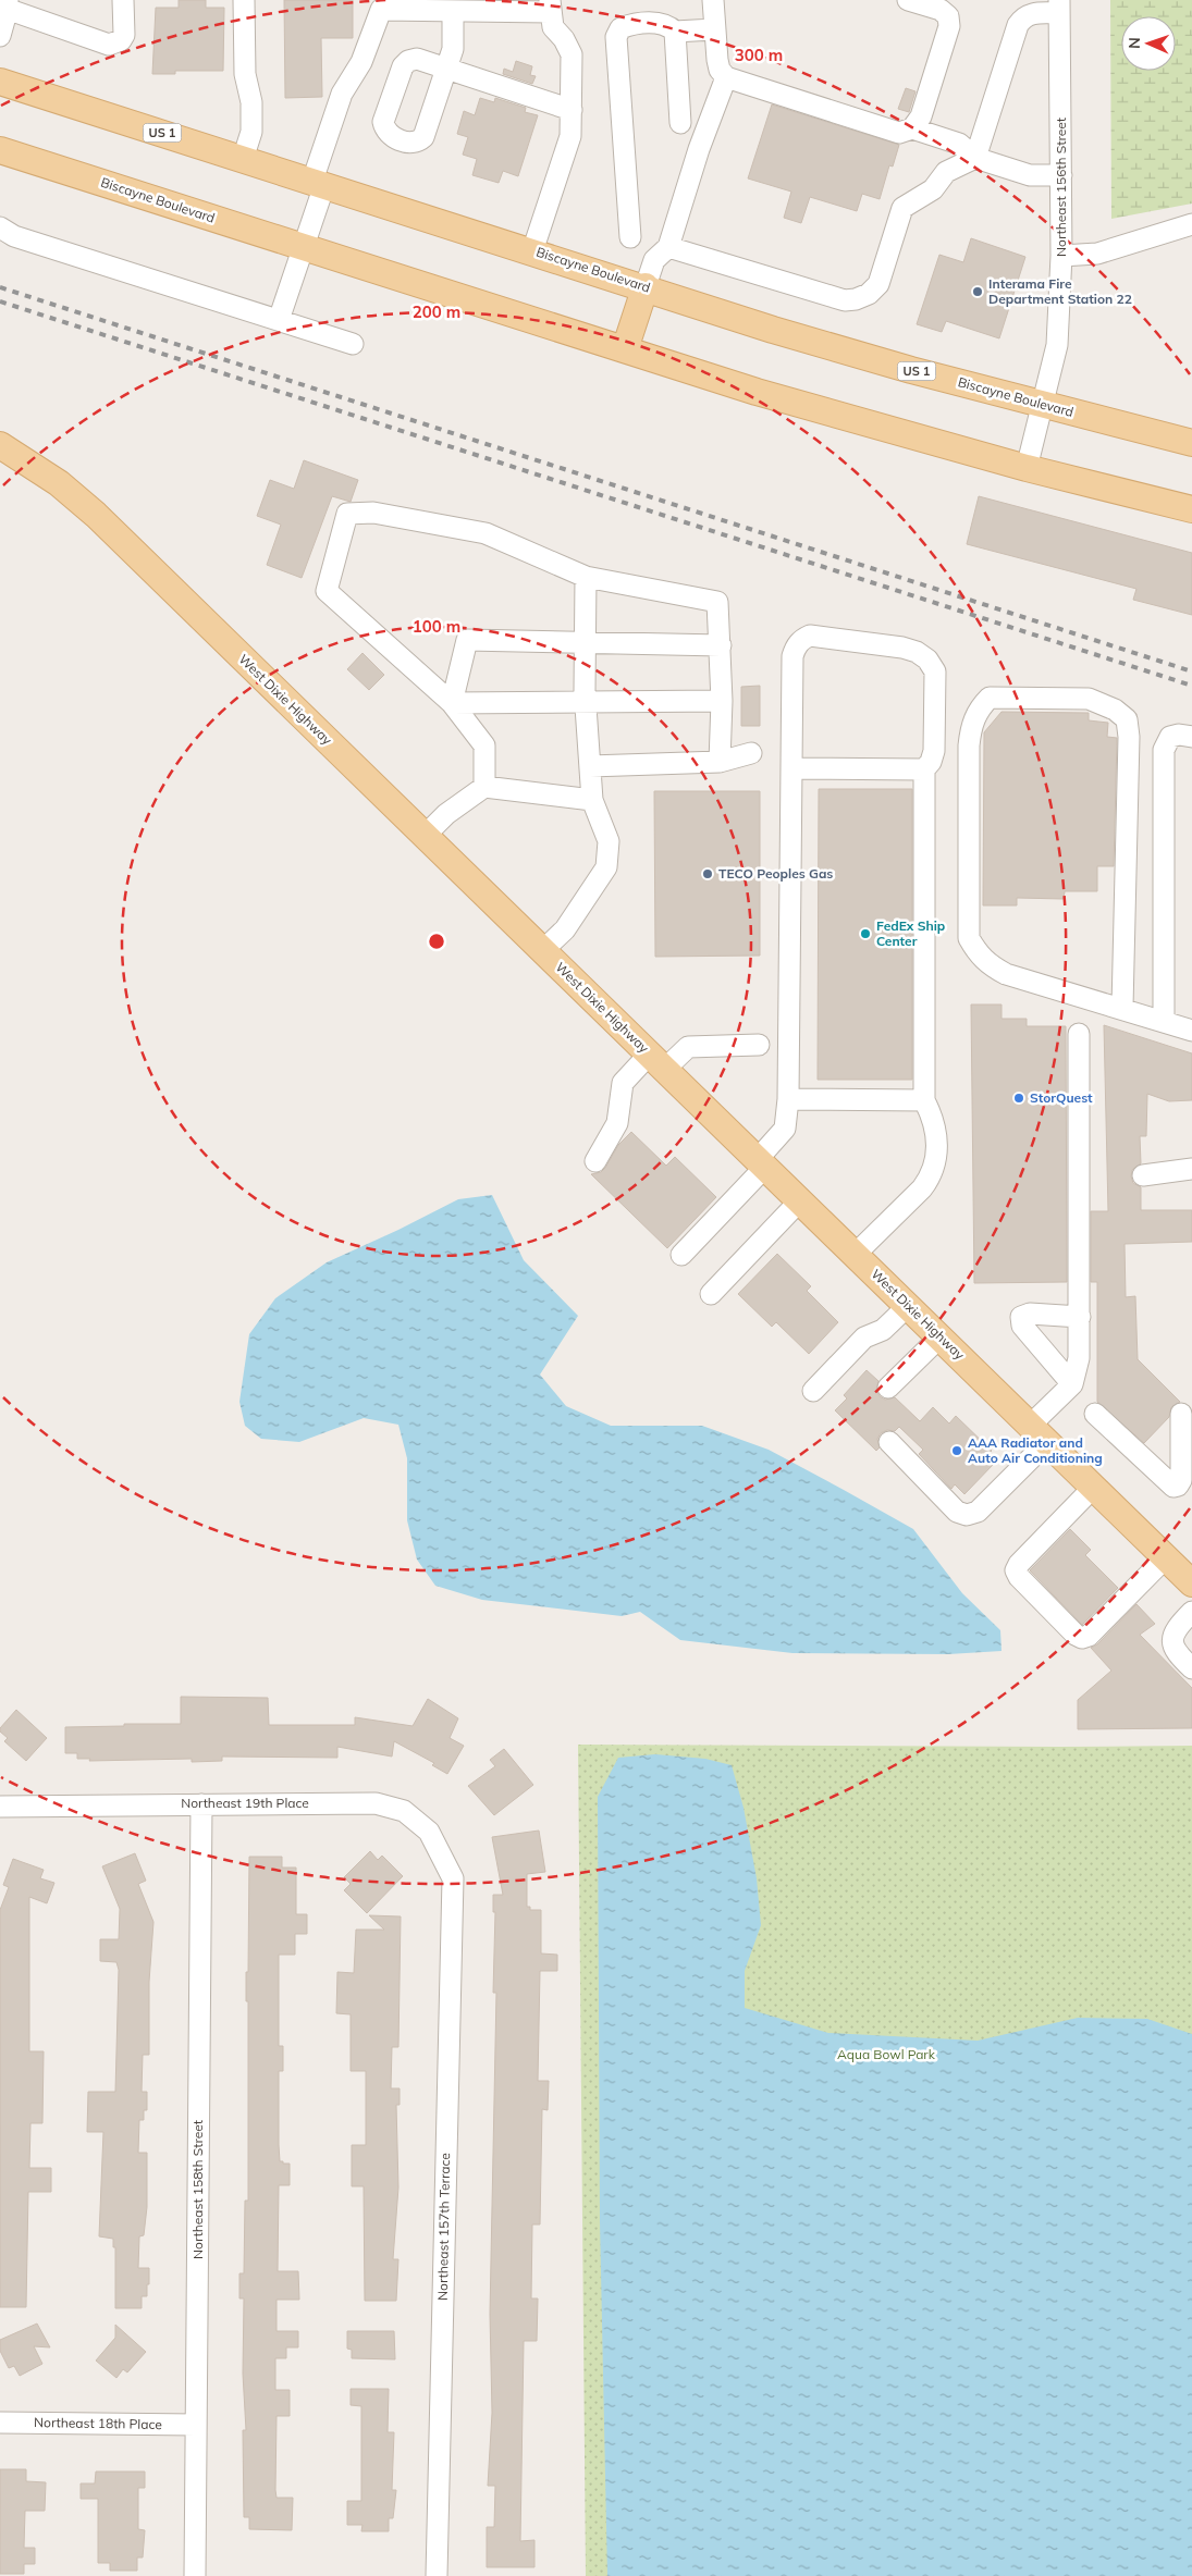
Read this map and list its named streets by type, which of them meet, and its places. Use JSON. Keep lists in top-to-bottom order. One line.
{"streets":{"main road":["US 1","Biscayne Boulevard","West Dixie Highway"],"street":["Northeast 156th Street","Northeast 19th Place","Northeast 158th Street","Northeast 157th Terrace","Northeast 18th Place"]},"crossings":[["Northeast 156th Street","Biscayne Boulevard"],["Northeast 19th Place","Northeast 158th Street"],["Northeast 19th Place","Northeast 157th Terrace"],["Northeast 158th Street","Northeast 18th Place"]],"parks":["Aqua Bowl Park"],"places":["Interama Fire Department Station 22","TECO Peoples Gas","FedEx Ship Center","StorQuest","AAA Radiator and Auto Air Conditioning"],"north":"left","rings":["300 m","200 m","100 m"]}
